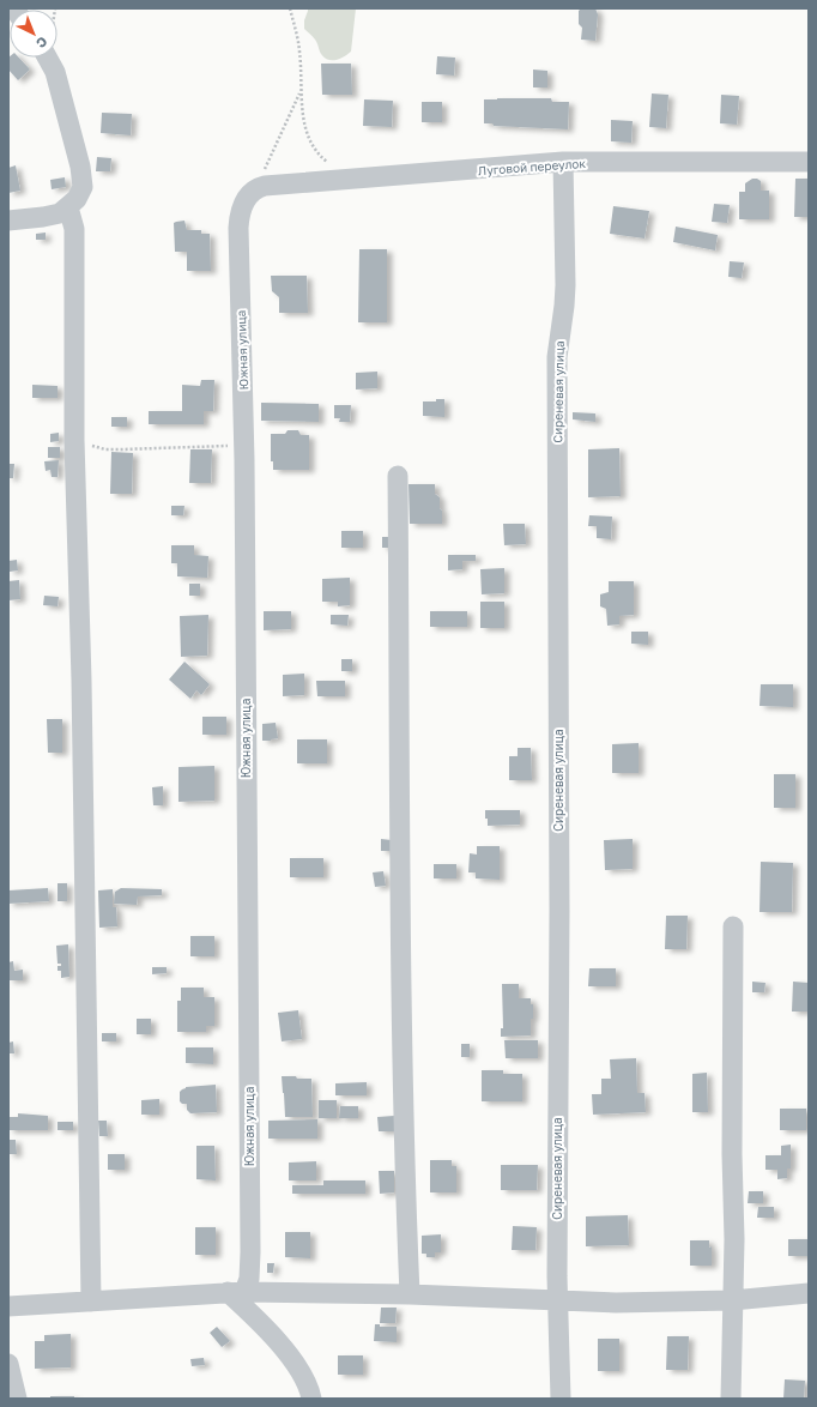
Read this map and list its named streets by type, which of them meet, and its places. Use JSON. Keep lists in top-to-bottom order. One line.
{"streets":{"street":["Луговой переулок","Южная улица","Сиреневая улица"]},"crossings":[["Луговой переулок","Южная улица"],["Луговой переулок","Сиреневая улица"]],"north":"bottom right"}
